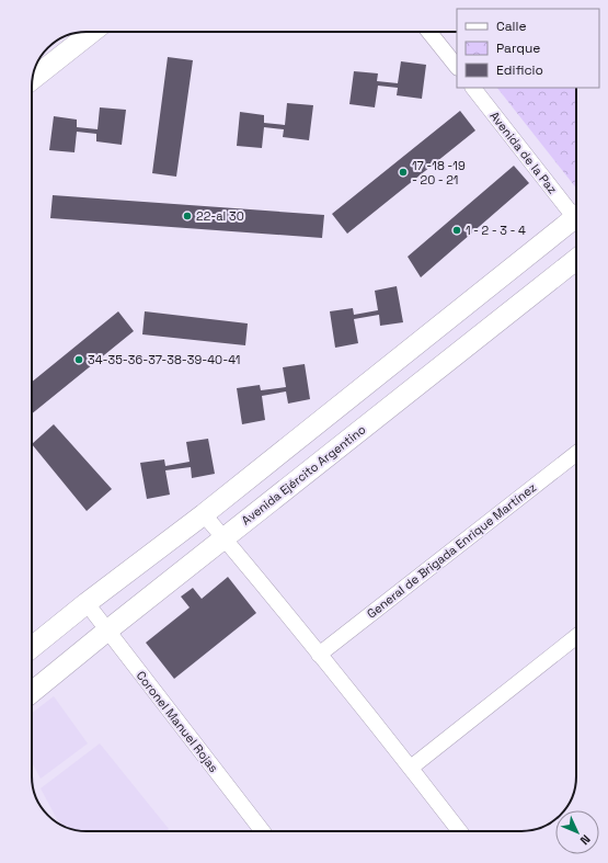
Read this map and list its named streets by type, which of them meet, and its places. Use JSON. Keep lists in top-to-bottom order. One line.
{"streets":{"street":["Avenida de la Paz","Avenida Ejército Argentino","General de Brigada Enrique Martínez","Coronel Manuel Rojas"]},"crossings":[["Avenida Ejército Argentino","Coronel Manuel Rojas"]],"places":["17 -18 -19 - 20 - 21","22-al 30","1 - 2 - 3 - 4","34-35-36-37-38-39-40-41"],"legend":["Calle","Parque","Edificio"],"north":"bottom right"}
